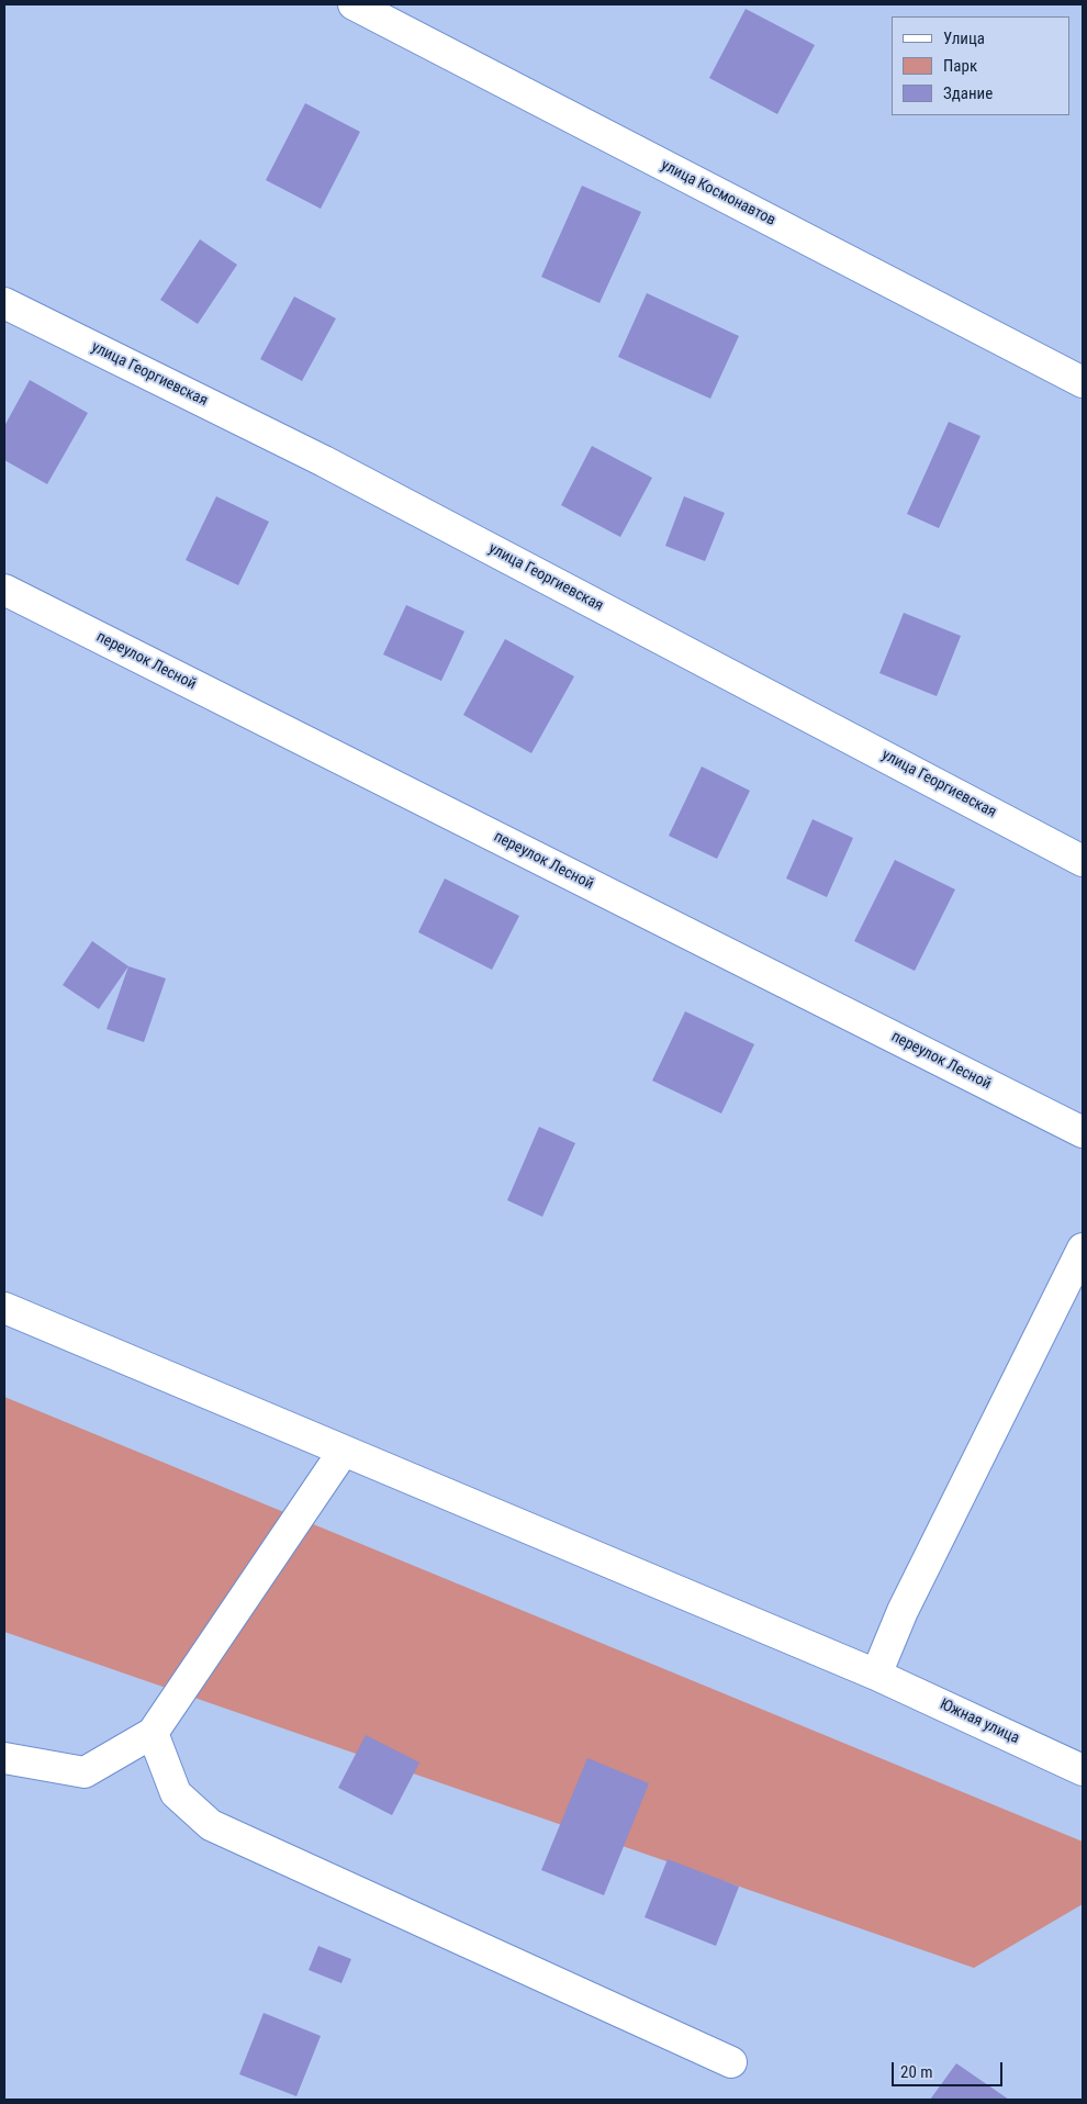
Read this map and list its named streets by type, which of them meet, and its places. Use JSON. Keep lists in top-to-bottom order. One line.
{"streets":{"street":["улица Космонавтов","улица Георгиевская","переулок Лесной","Южная улица"]},"legend":["Улица","Парк","Здание"],"scale_bar":"20 m"}
